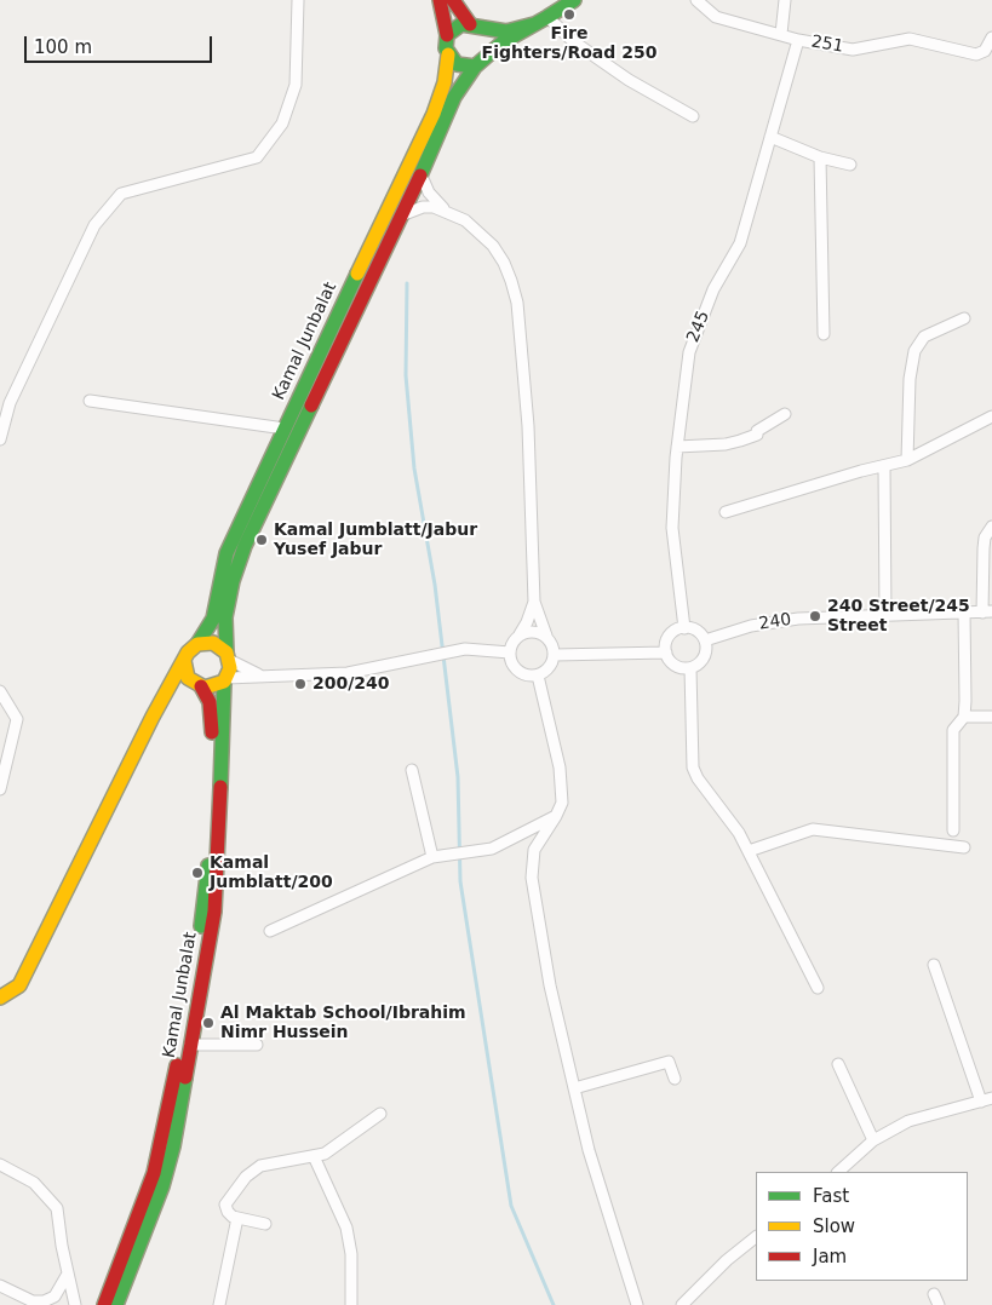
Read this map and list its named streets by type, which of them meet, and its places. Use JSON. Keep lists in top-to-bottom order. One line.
{"streets":{"main road":["Kamal Junbalat"],"street":["251","245","240"]},"crossings":[["251","245"],["245","240"]],"places":["Fire Fighters/Road 250","Kamal Jumblatt/Jabur Yusef Jabur","240 Street/245 Street","200/240","Kamal Jumblatt/200","Al Maktab School/Ibrahim Nimr Hussein"],"legend":["Fast","Slow","Jam"],"scale_bar":"100 m"}
